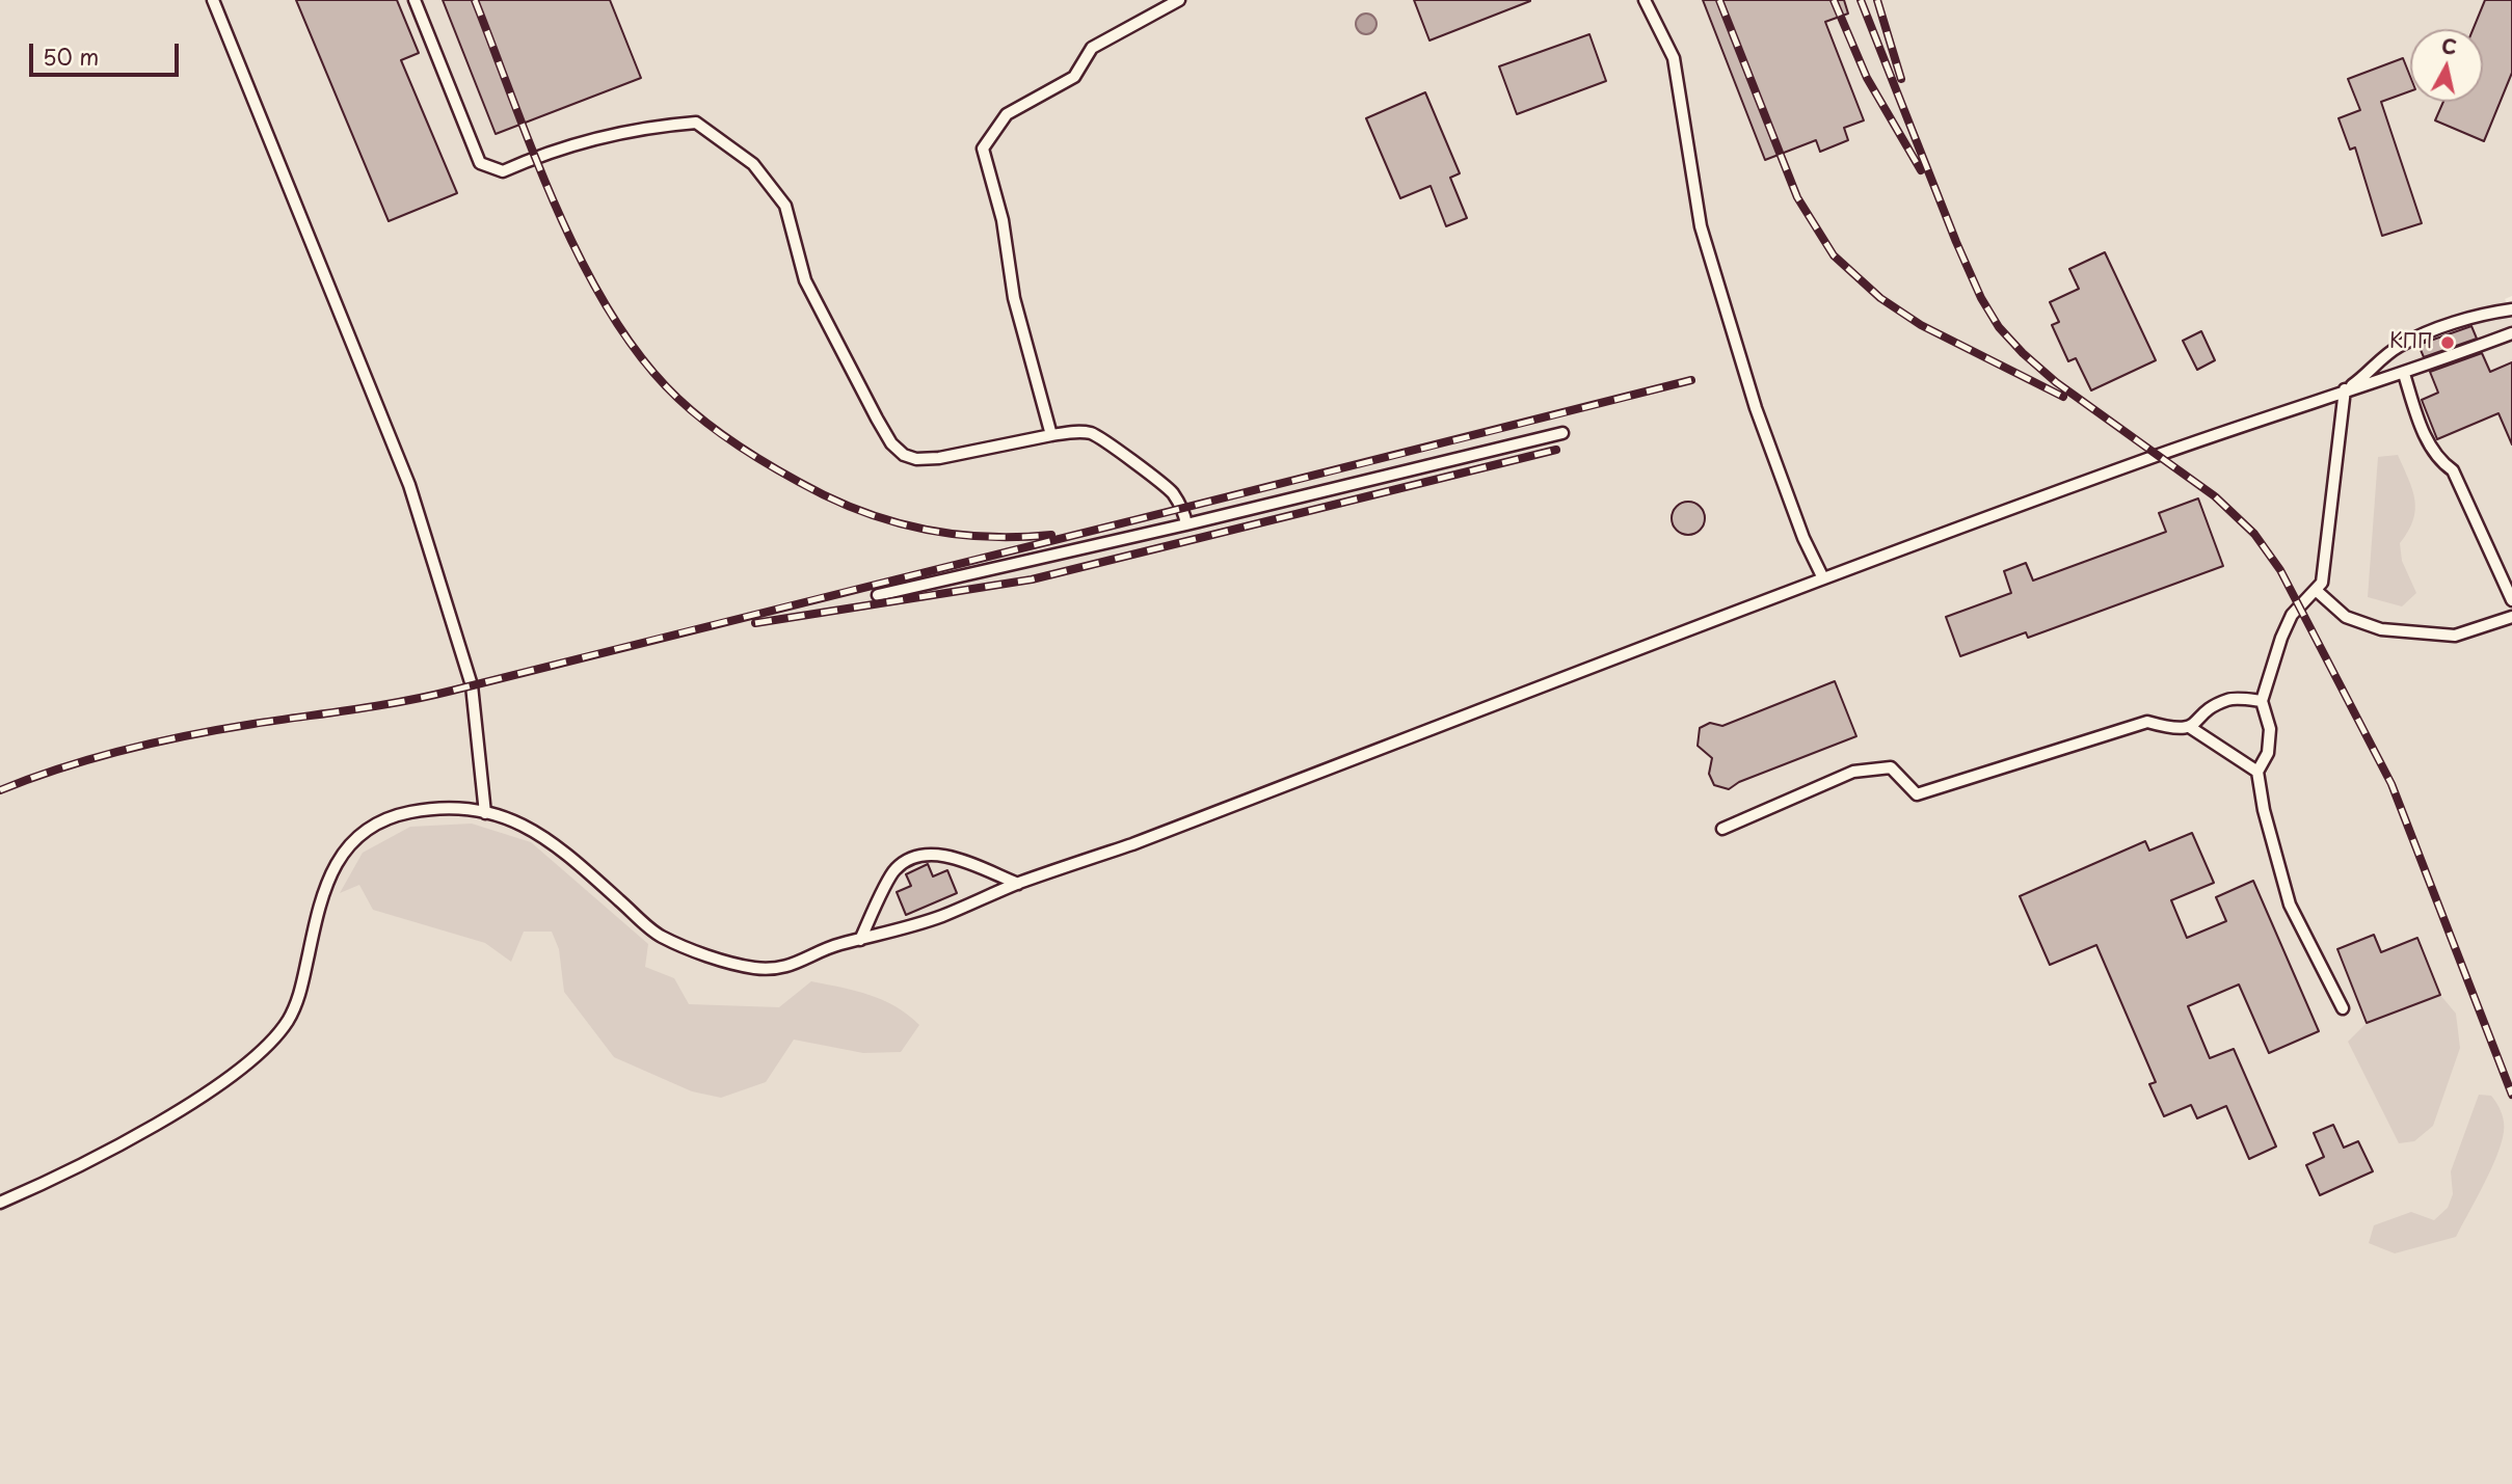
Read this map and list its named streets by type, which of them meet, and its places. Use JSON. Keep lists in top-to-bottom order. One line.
{"places":["КПП"],"scale_bar":"50 m","north":"top"}
